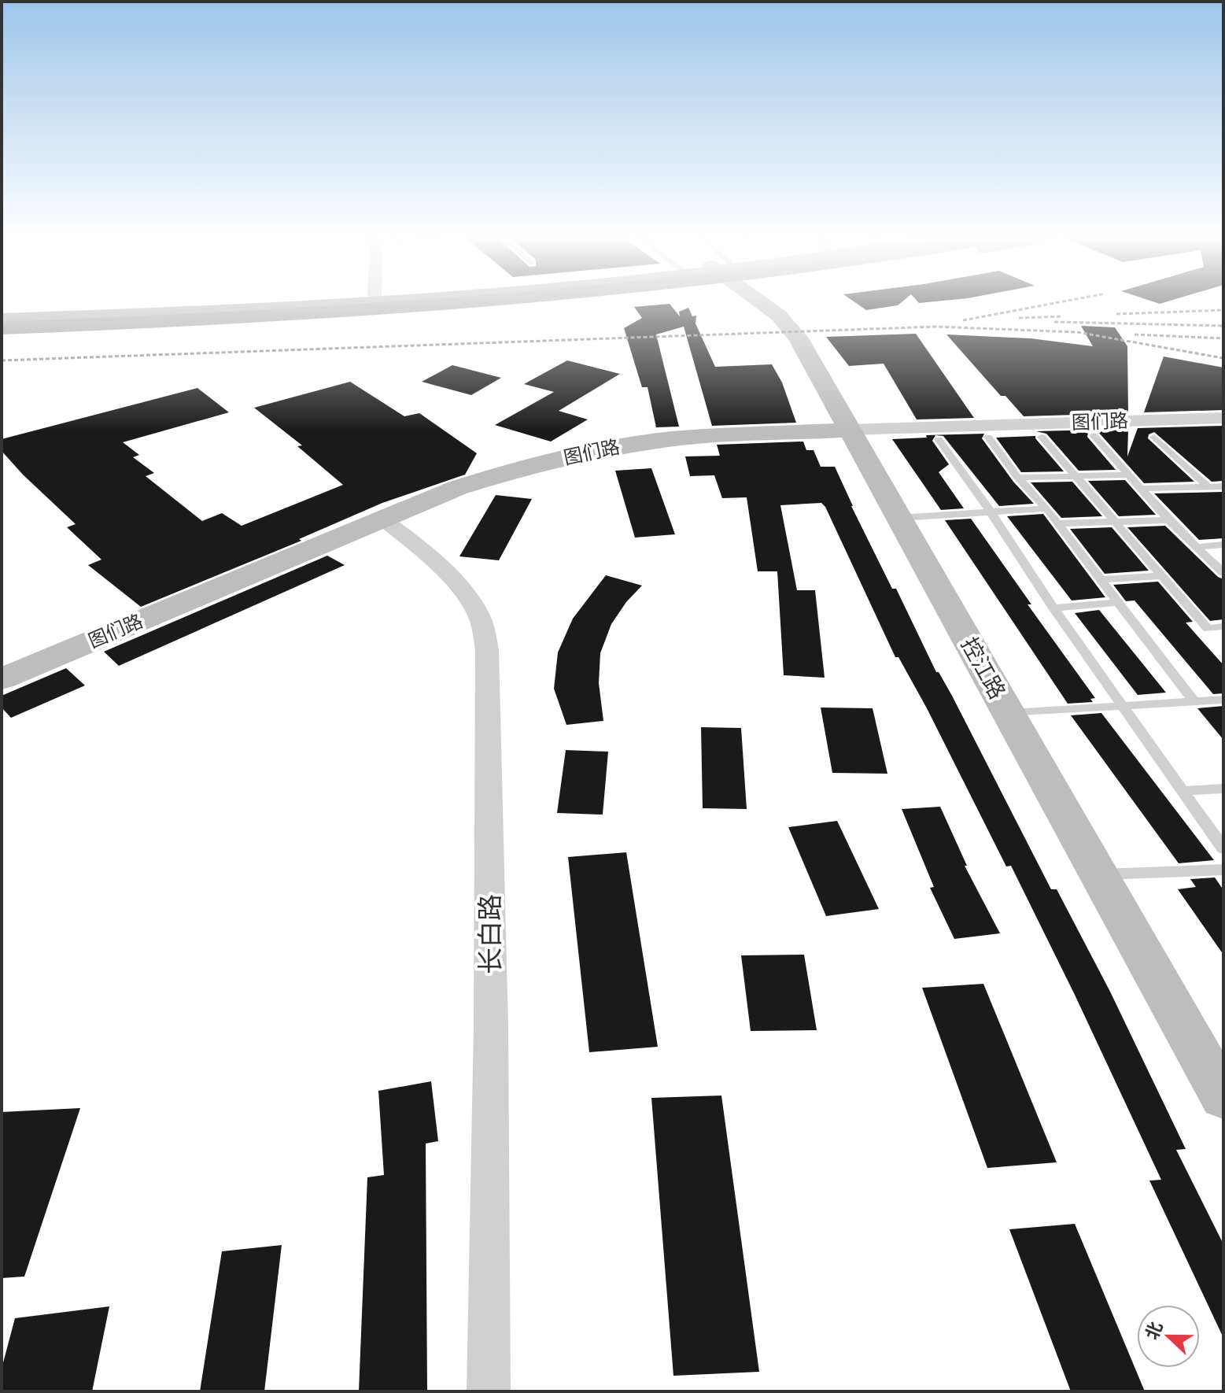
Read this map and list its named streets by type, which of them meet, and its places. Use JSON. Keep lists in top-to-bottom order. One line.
{"streets":{"main road":["图们路","控江路"],"street":["长白路"]},"crossings":[["图们路","控江路"],["图们路","长白路"]],"north":"left"}
